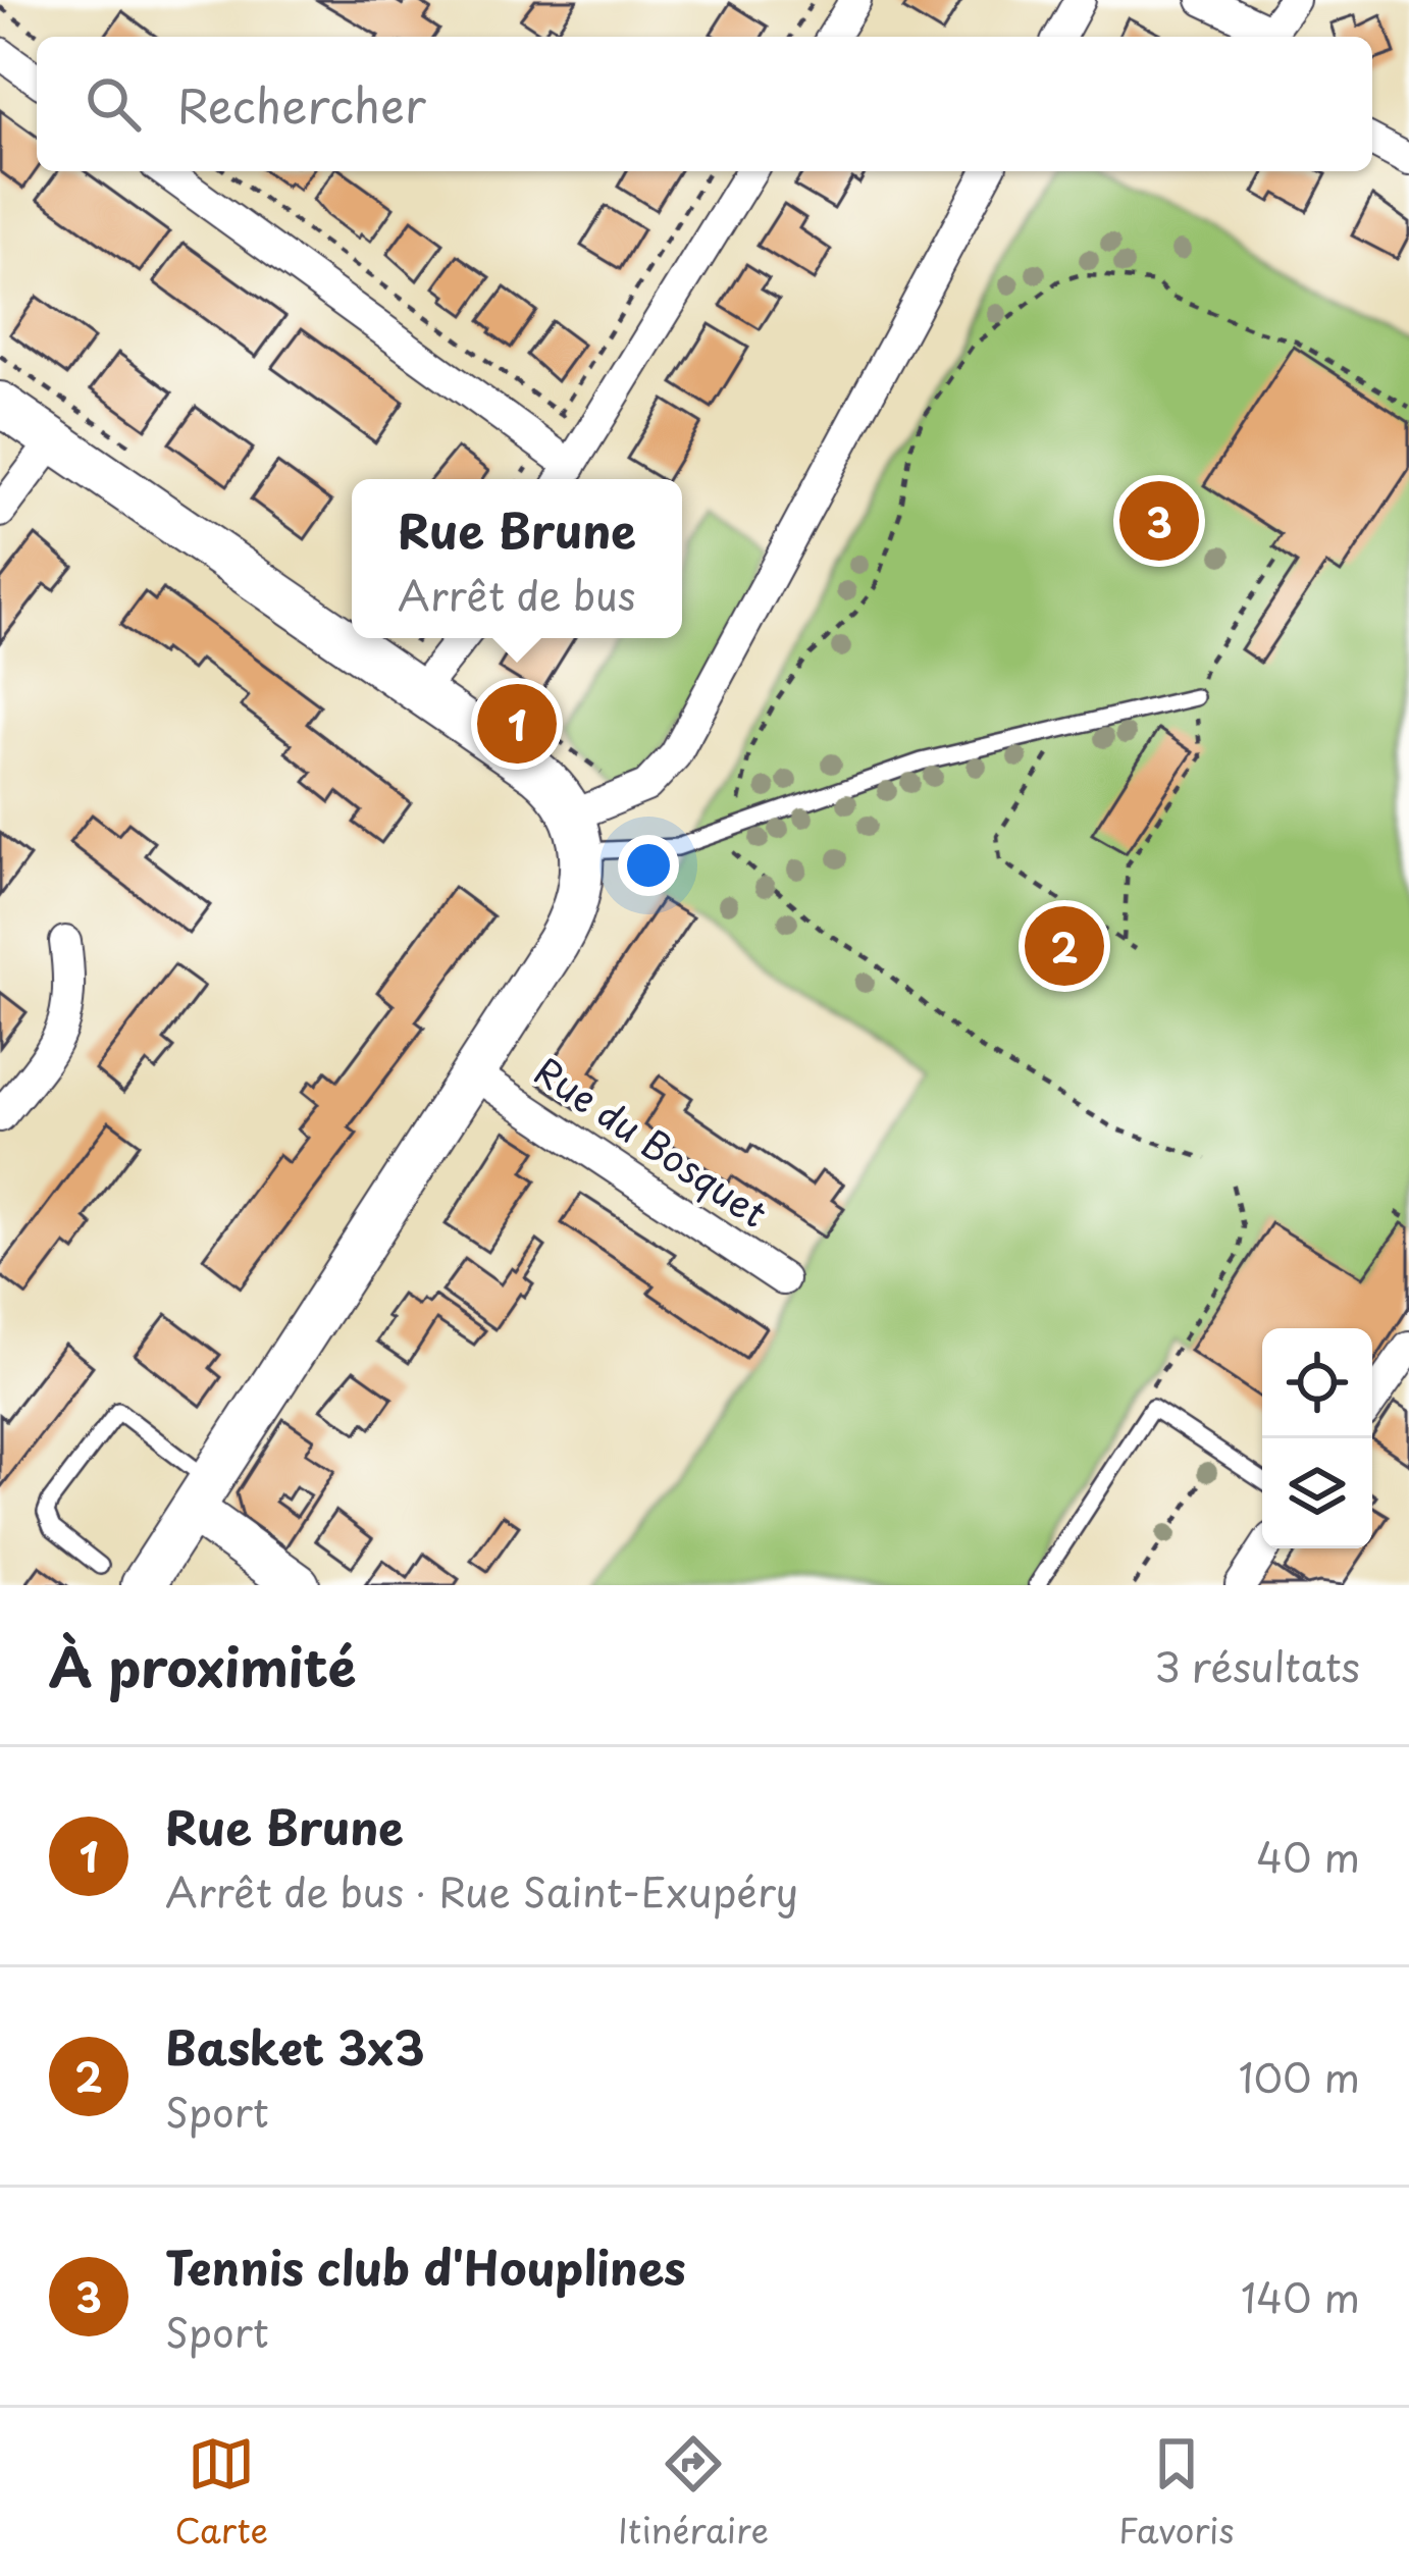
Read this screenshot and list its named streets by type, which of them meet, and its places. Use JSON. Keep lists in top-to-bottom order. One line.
{"streets":{"street":["Rue du Bosquet"]},"page":{"search":"Rechercher","pins":["3","1","2"],"popup":["Rue Brune","Arrêt de bus"],"heading":["À proximité","3 résultats"],"list":[{"mark":"1","name":"Rue Brune","note":"Arrêt de bus · Rue Saint-Exupéry","value":"40 m"},{"mark":"2","name":"Basket 3x3","note":"Sport","value":"100 m"},{"mark":"3","name":"Tennis club d'Houplines","note":"Sport","value":"140 m"}],"nav":["Carte","Itinéraire","Favoris"]}}
